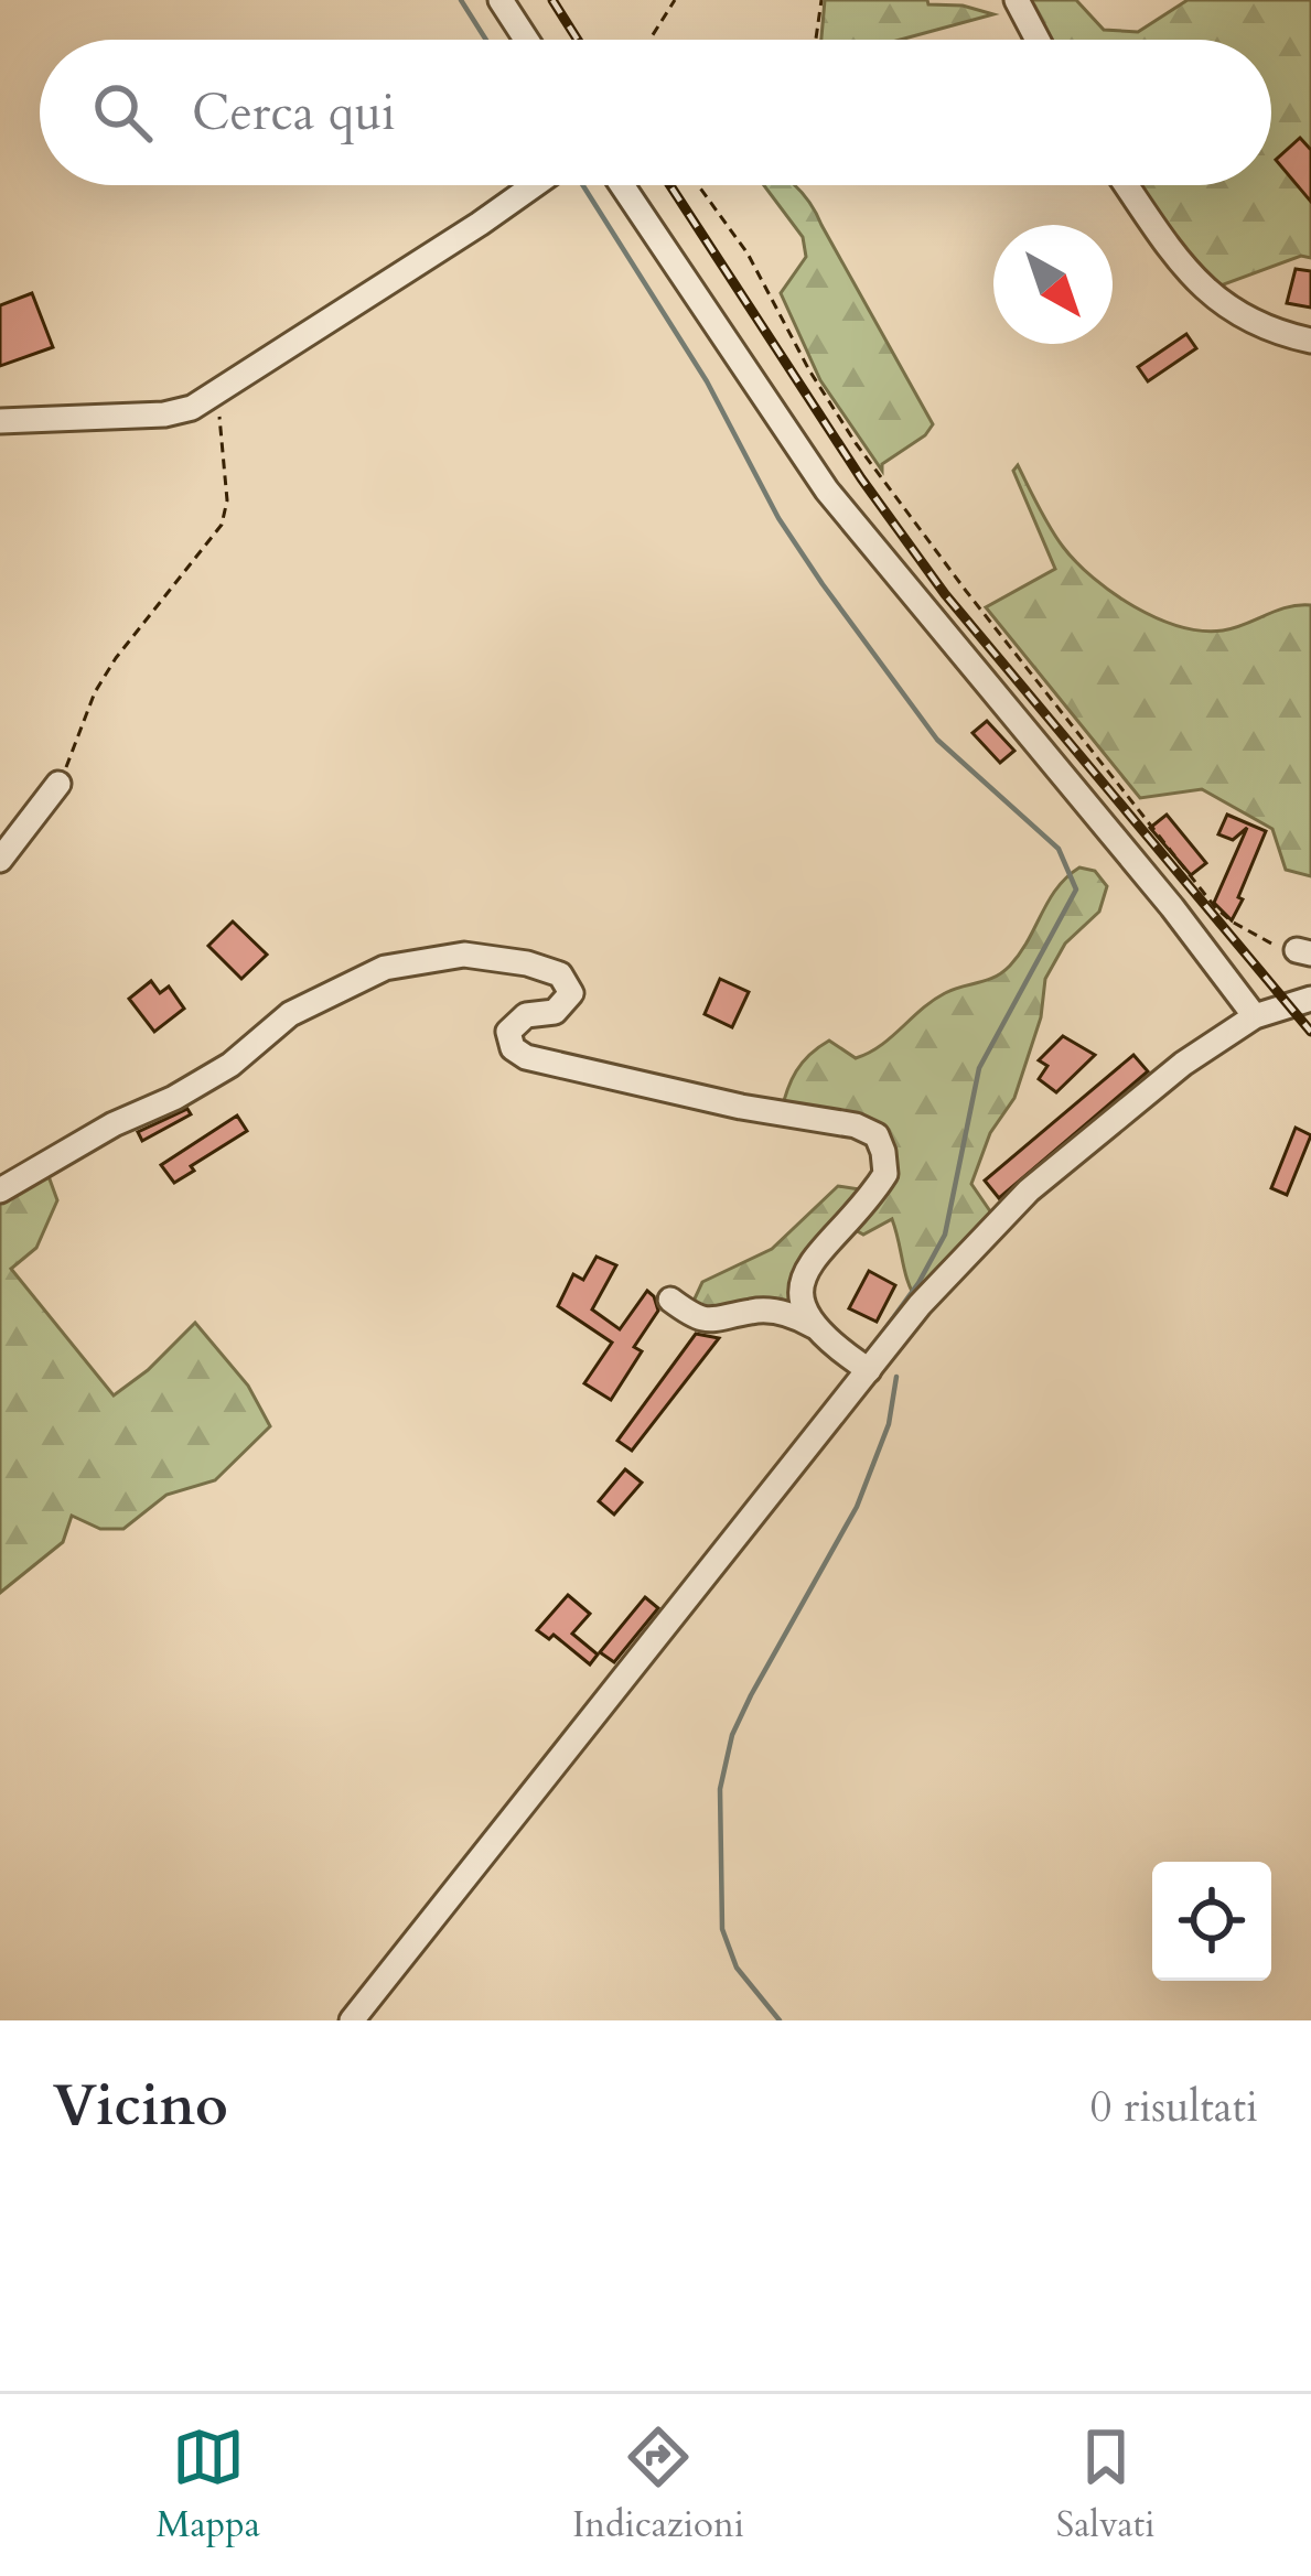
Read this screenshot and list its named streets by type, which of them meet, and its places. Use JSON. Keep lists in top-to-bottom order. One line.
{"north":"bottom right","page":{"search":"Cerca qui","heading":["Vicino","0 risultati"],"nav":["Mappa","Indicazioni","Salvati"]}}
